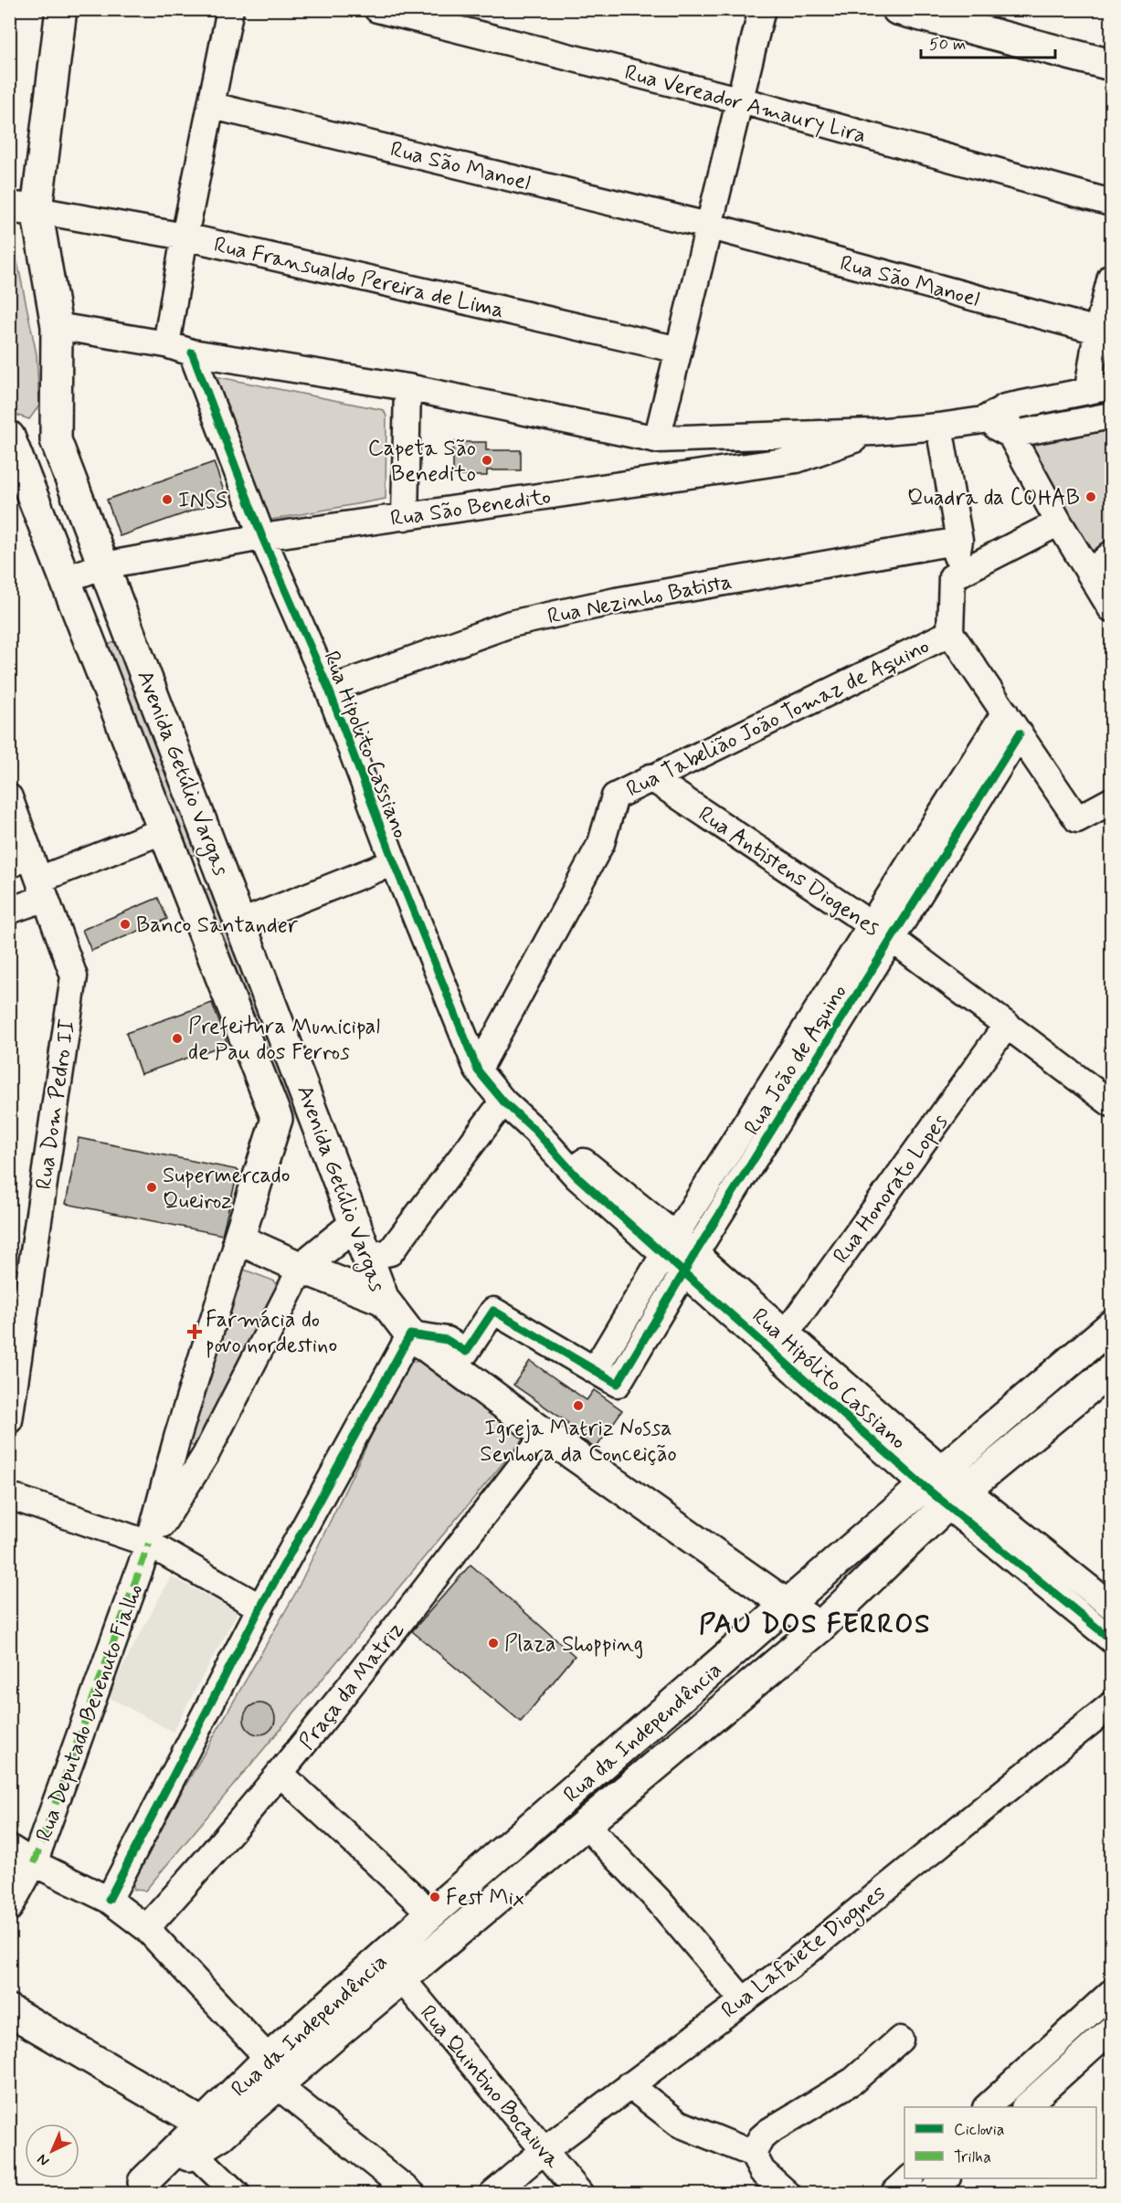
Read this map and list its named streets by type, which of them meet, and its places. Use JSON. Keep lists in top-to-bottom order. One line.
{"streets":{"main road":["Avenida Getúlio Vargas","Rua da Independência"],"street":["Rua Vereador Amaury Lira","Rua São Manoel","Rua Fransualdo Pereira de Lima","Rua São Benedito","Rua Nezinho Batista","Rua Tabelião João Tomaz de Aquino","Rua Hipolito Cassiano","Rua Antistens Diogenes","Rua João de Aquino","Rua Dom Pedro II","Rua Honorato Lopes","Rua Hipólito Cassiano","Praça da Matriz","Rua Deputado Bevenuto Fialho","Rua Lafaiete Diognes","Rua Quintino Bocaiuva"]},"crossings":[["Rua Fransualdo Pereira de Lima","Avenida Getúlio Vargas"],["Rua São Benedito","Rua Hipolito Cassiano"],["Rua São Benedito","Avenida Getúlio Vargas"],["Rua Nezinho Batista","Rua Hipolito Cassiano"],["Rua Tabelião João Tomaz de Aquino","Rua Hipolito Cassiano"],["Rua Tabelião João Tomaz de Aquino","Rua Antistens Diogenes"],["Rua Hipolito Cassiano","Rua Hipólito Cassiano"],["Rua Antistens Diogenes","Rua João de Aquino"],["Rua Antistens Diogenes","Rua Honorato Lopes"],["Rua João de Aquino","Rua Hipólito Cassiano"],["Rua Honorato Lopes","Rua Hipólito Cassiano"],["Rua Hipólito Cassiano","Rua da Independência"],["Rua da Independência","Rua Quintino Bocaiuva"],["Rua Lafaiete Diognes","Rua Quintino Bocaiuva"]],"districts":["PAU DOS FERROS"],"places":{"other":["Capeta São Benedito","Quadra da COHAB","INSS","Banco Santander","Prefeitura Municipal de Pau dos Ferros","Supermercado Queiroz","Igreja Matriz Nossa Senhora da Conceição","Plaza Shopping","Fest Mix"],"health":["Farmácia do povo nordestino"]},"legend":["Ciclovia","Trilha"],"scale_bar":"50 m","north":"bottom left"}
